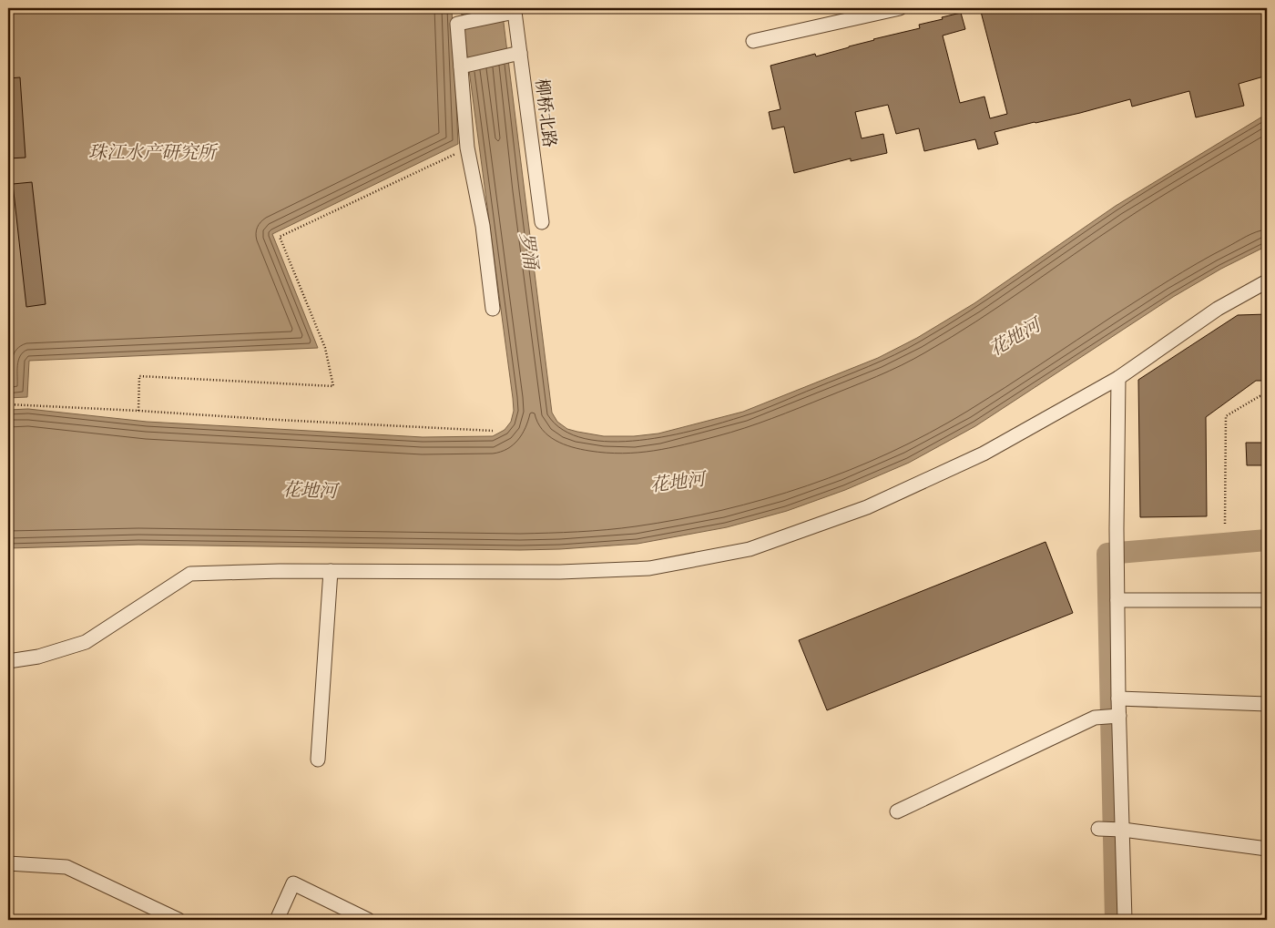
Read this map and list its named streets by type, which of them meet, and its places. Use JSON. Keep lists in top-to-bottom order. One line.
{"streets":{"street":["柳桥北路"]},"water":["珠江水产研究所","罗涌","花地河"]}
